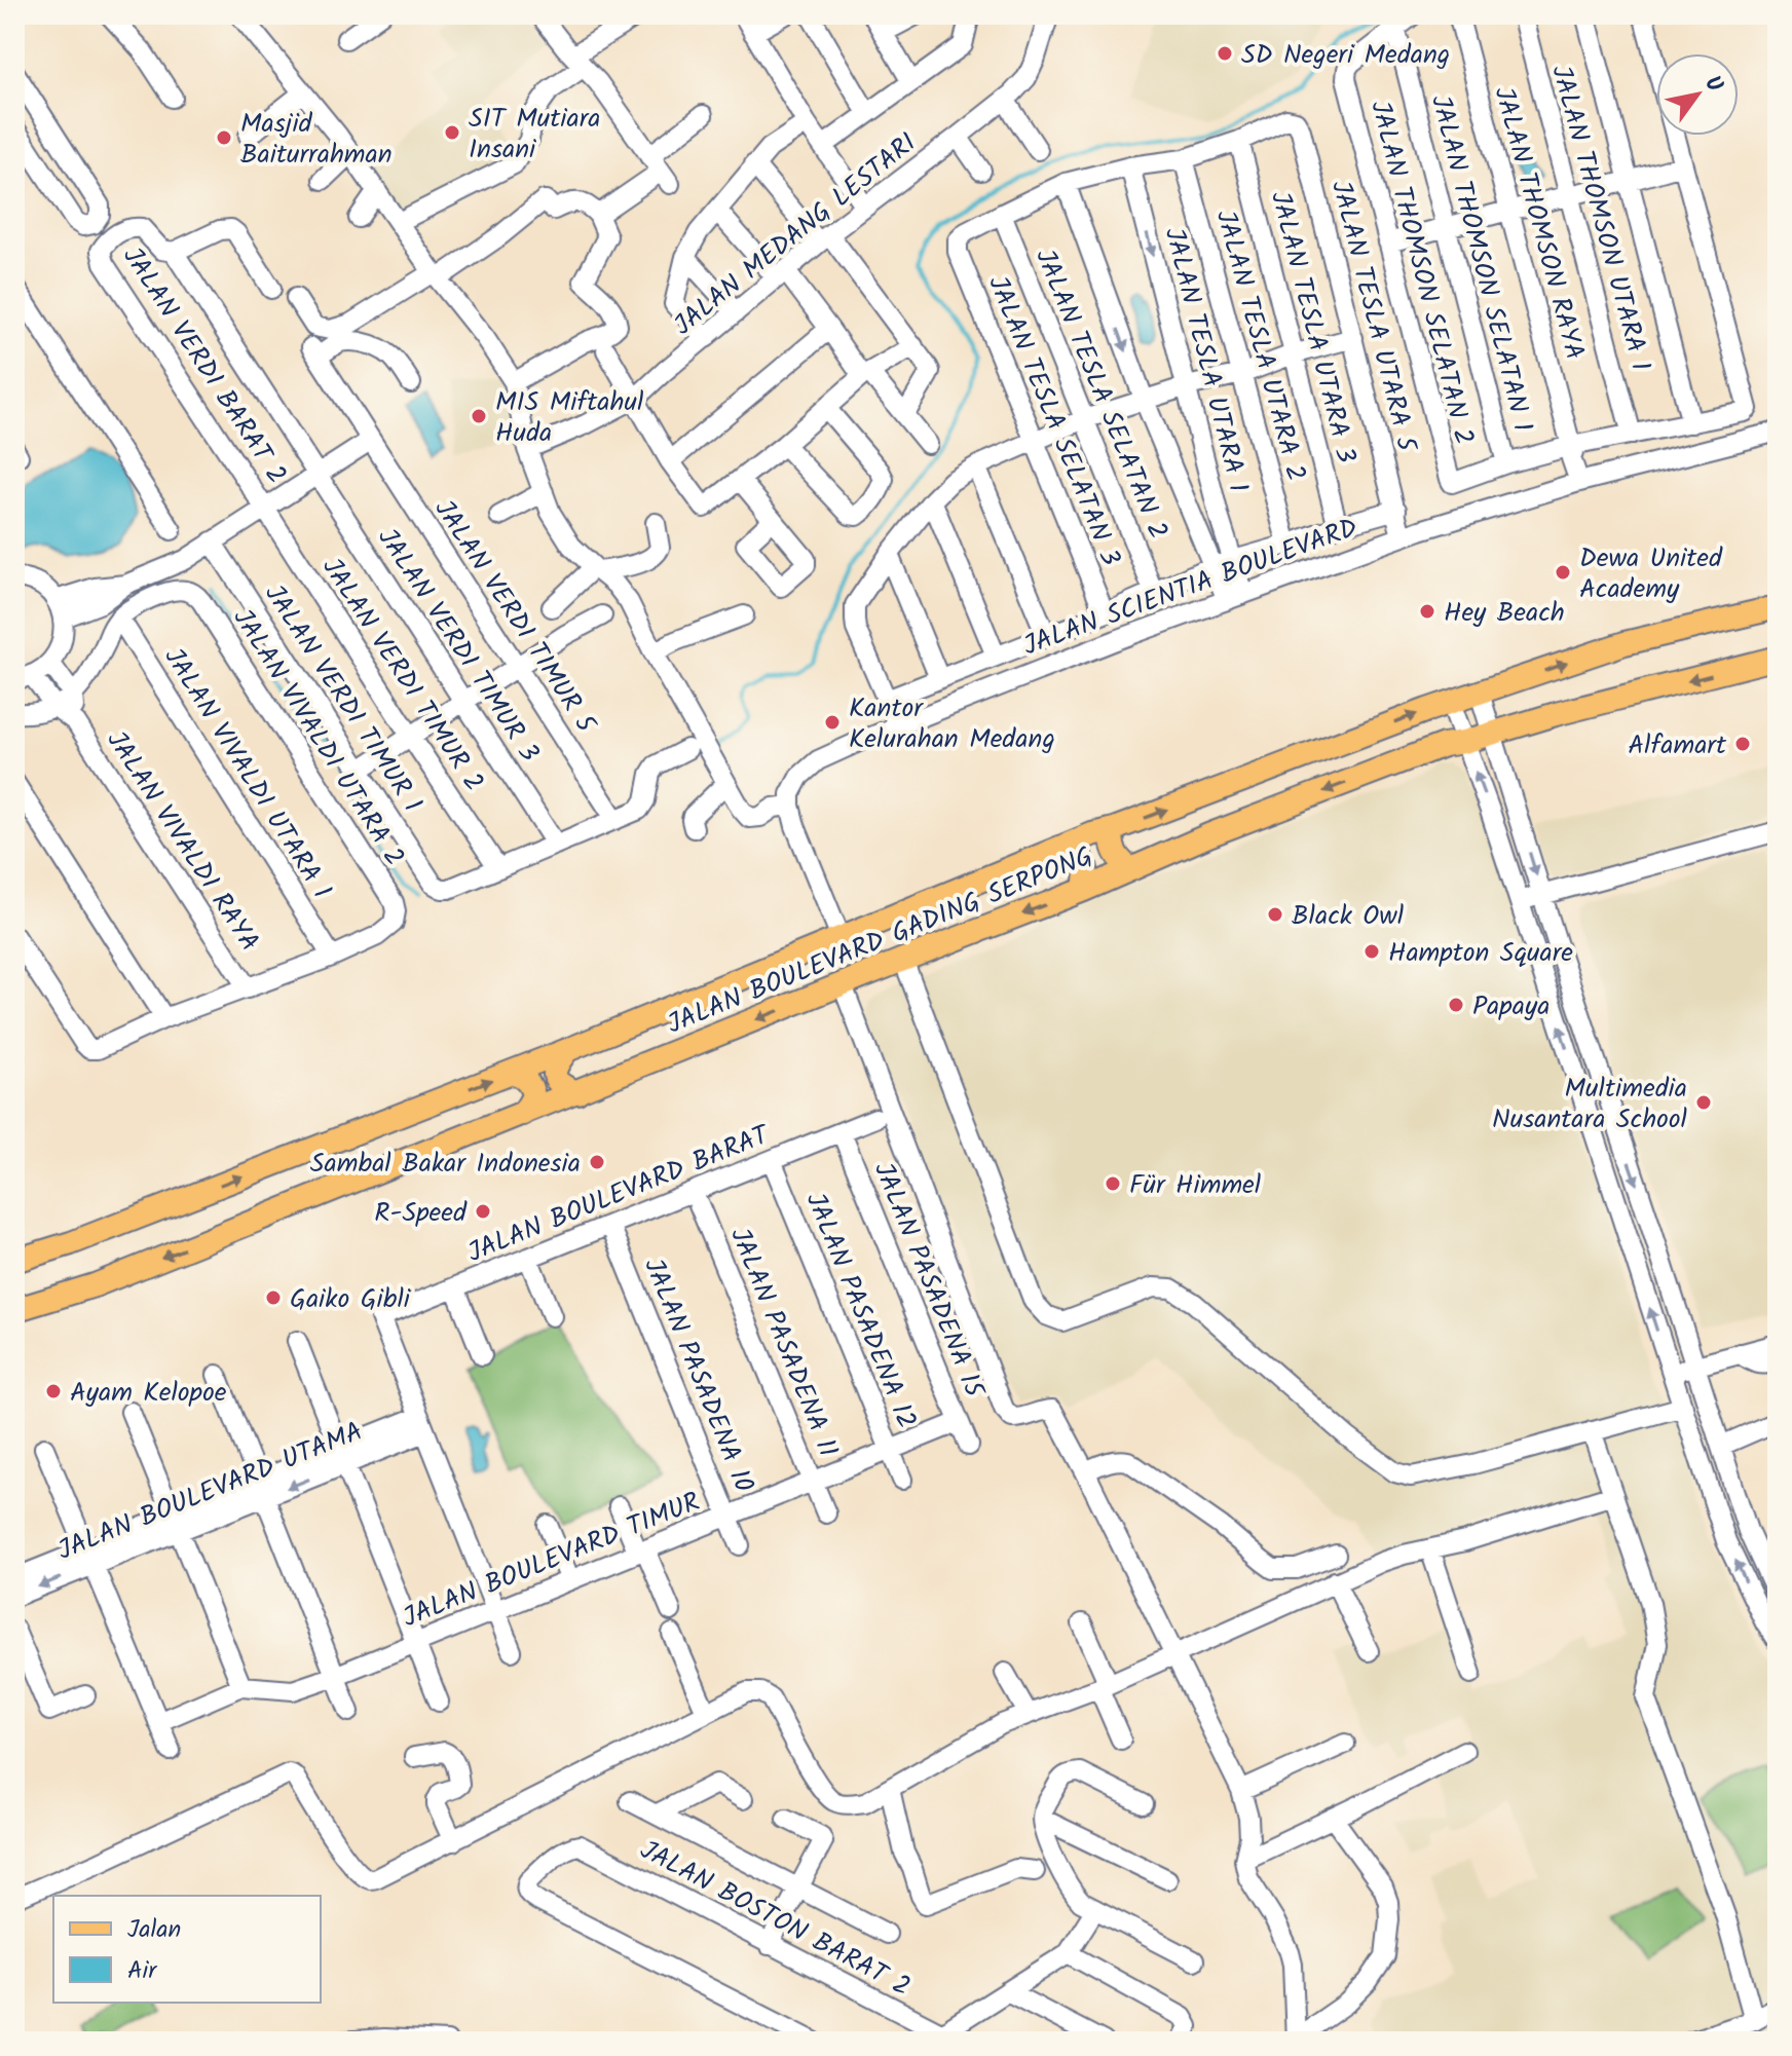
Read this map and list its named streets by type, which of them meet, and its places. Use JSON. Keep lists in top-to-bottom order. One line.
{"streets":{"main road":["JALAN BOULEVARD GADING SERPONG"],"street":["JALAN THOMSON UTARA 1","JALAN THOMSON RAYA","JALAN MEDANG LESTARI","JALAN THOMSON SELATAN 1","JALAN THOMSON SELATAN 2","JALAN TESLA UTARA 5","JALAN TESLA UTARA 3","JALAN TESLA UTARA 2","JALAN TESLA UTARA 1","JALAN VERDI BARAT 2","JALAN TESLA SELATAN 2","JALAN TESLA SELATAN 3","JALAN SCIENTIA BOULEVARD","JALAN VERDI TIMUR 5","JALAN VERDI TIMUR 3","JALAN VERDI TIMUR 2","JALAN VERDI TIMUR 1","JALAN VIVALDI UTARA 2","JALAN VIVALDI UTARA 1","JALAN VIVALDI RAYA","JALAN BOULEVARD BARAT","JALAN PASADENA 15","JALAN PASADENA 12","JALAN PASADENA 11","JALAN PASADENA 10","JALAN BOULEVARD UTAMA","JALAN BOULEVARD TIMUR","JALAN BOSTON BARAT 2"]},"crossings":[["JALAN THOMSON RAYA","JALAN SCIENTIA BOULEVARD"],["JALAN THOMSON SELATAN 1","JALAN THOMSON SELATAN 2"],["JALAN TESLA UTARA 5","JALAN TESLA UTARA 3"],["JALAN TESLA UTARA 5","JALAN SCIENTIA BOULEVARD"],["JALAN TESLA UTARA 1","JALAN SCIENTIA BOULEVARD"],["JALAN VERDI BARAT 2","JALAN VERDI TIMUR 3"],["JALAN VERDI BARAT 2","JALAN VERDI TIMUR 2"],["JALAN TESLA SELATAN 2","JALAN TESLA SELATAN 3"],["JALAN VERDI TIMUR 2","JALAN VERDI TIMUR 1"],["JALAN VIVALDI UTARA 2","JALAN VIVALDI UTARA 1"],["JALAN BOULEVARD BARAT","JALAN PASADENA 15"],["JALAN BOULEVARD BARAT","JALAN PASADENA 12"],["JALAN BOULEVARD BARAT","JALAN PASADENA 11"],["JALAN BOULEVARD BARAT","JALAN PASADENA 10"],["JALAN BOULEVARD BARAT","JALAN BOULEVARD UTAMA"],["JALAN PASADENA 15","JALAN BOULEVARD TIMUR"],["JALAN PASADENA 12","JALAN BOULEVARD TIMUR"],["JALAN PASADENA 11","JALAN BOULEVARD TIMUR"],["JALAN PASADENA 10","JALAN BOULEVARD TIMUR"]],"places":["SD Negeri Medang","SIT Mutiara Insani","Masjid Baiturrahman","MIS Miftahul Huda","Dewa United Academy","Hey Beach","Kantor Kelurahan Medang","Alfamart","Black Owl","Hampton Square","Papaya","Multimedia Nusantara School","Sambal Bakar Indonesia","Für Himmel","R-Speed","Gaiko Gibli","Ayam Kelopoe"],"legend":["Jalan","Air"],"north":"top right"}
